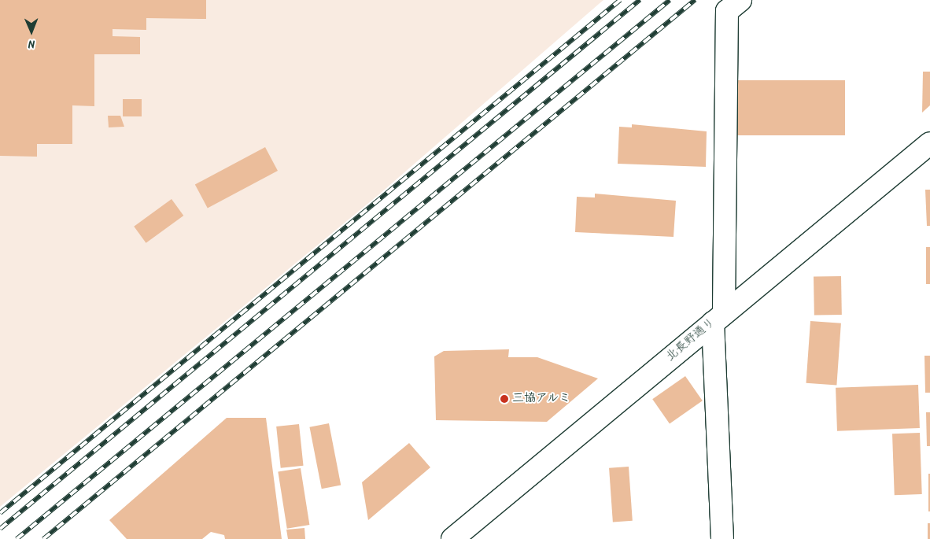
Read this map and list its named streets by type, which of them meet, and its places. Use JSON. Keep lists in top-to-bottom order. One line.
{"streets":{"street":["北長野通り"]},"places":["三協アルミ"],"north":"bottom"}
